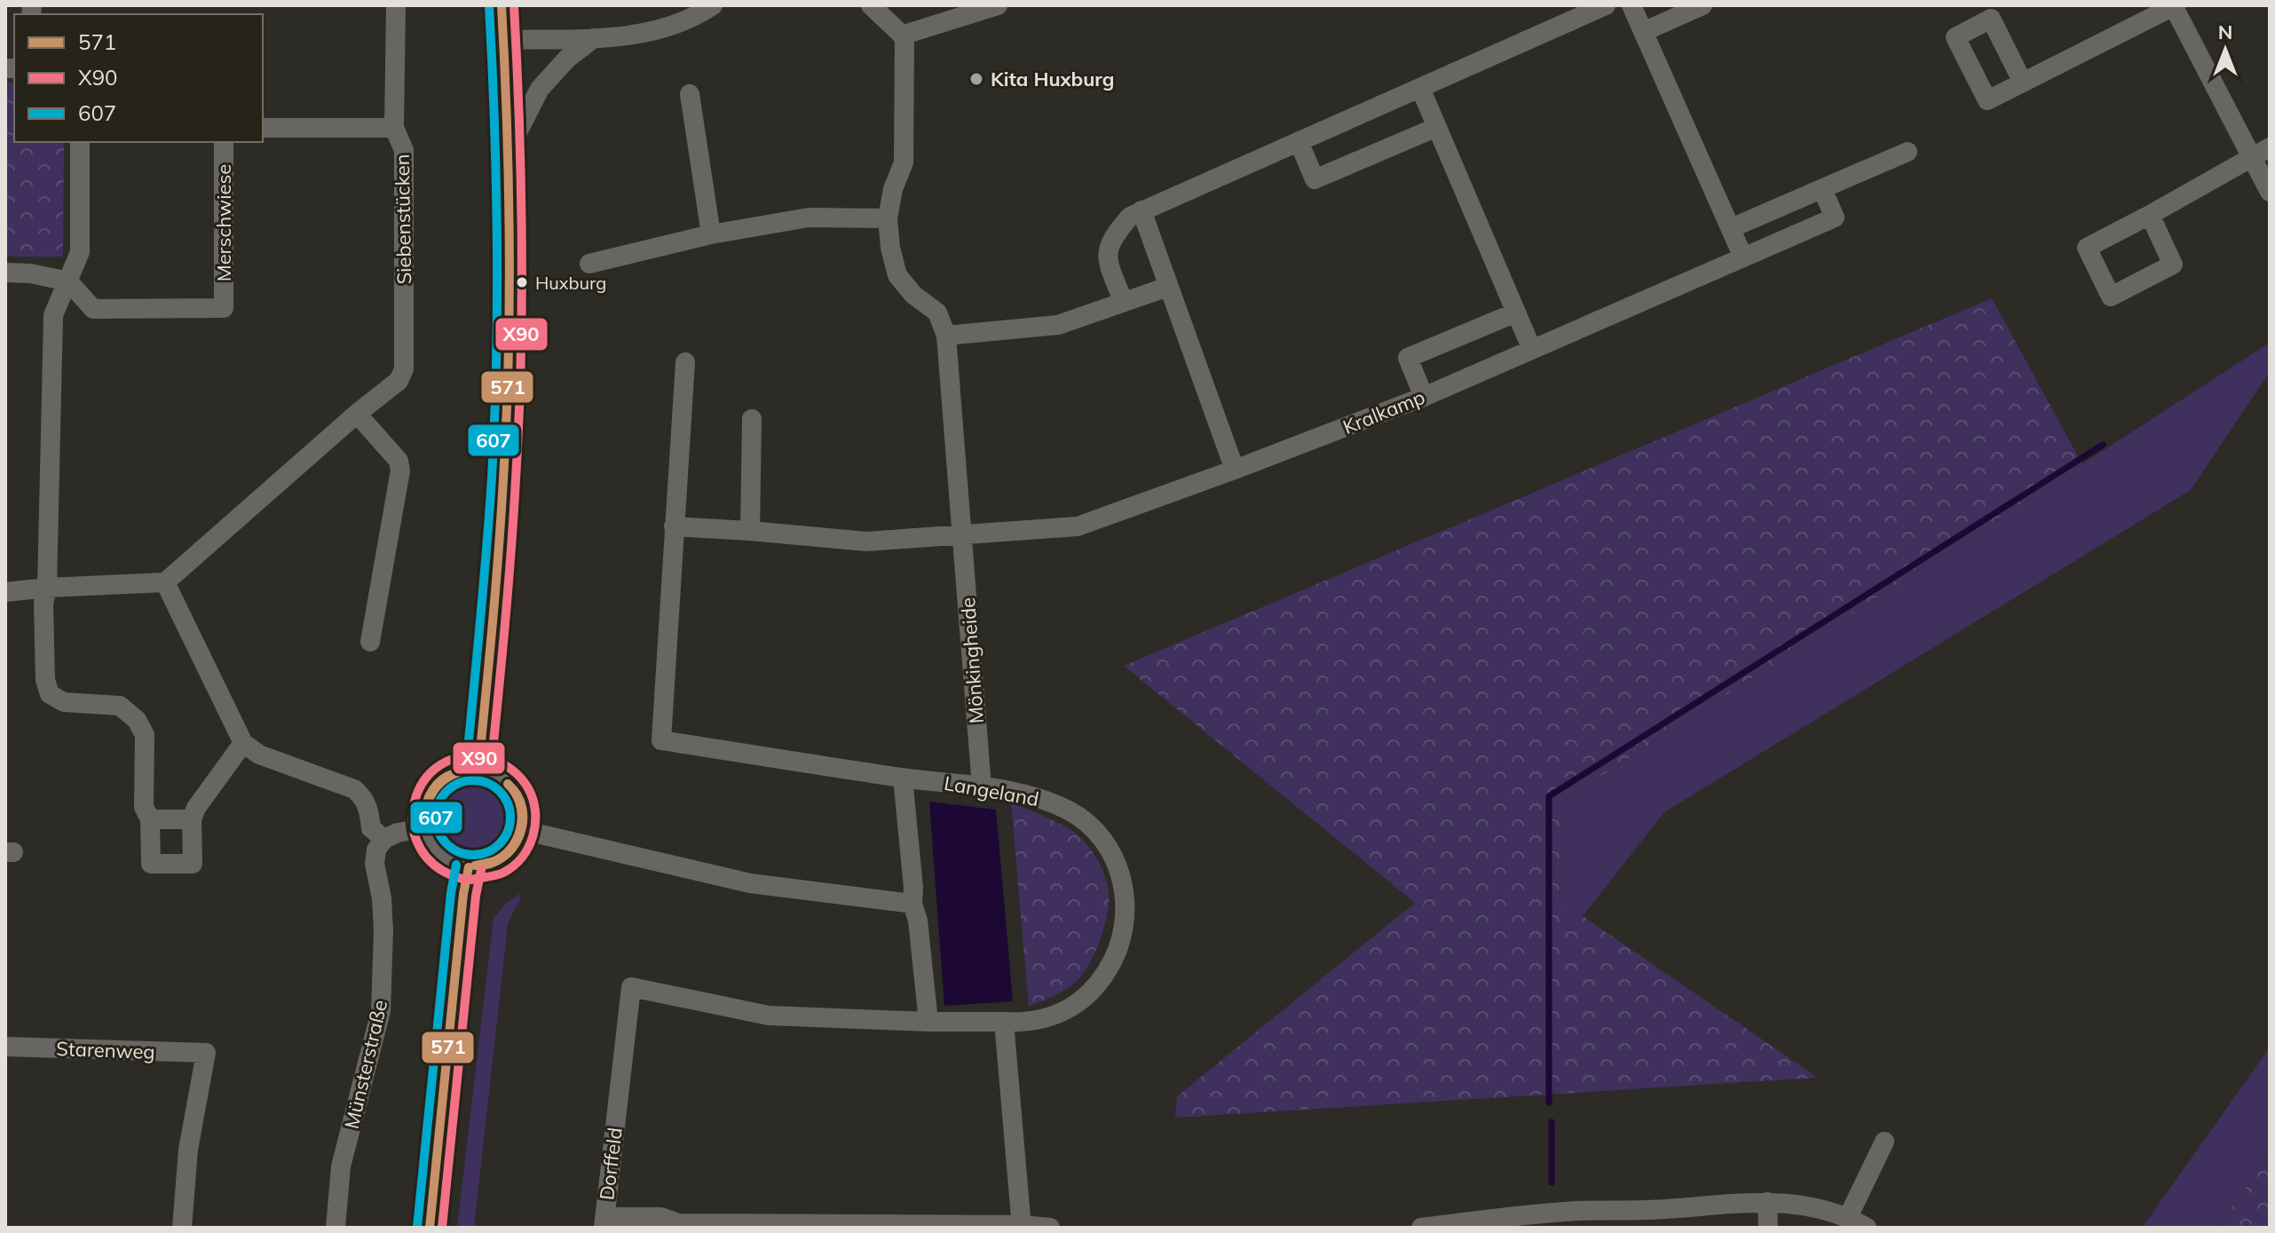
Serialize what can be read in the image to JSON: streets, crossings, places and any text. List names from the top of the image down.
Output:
{
  "streets": {
    "street": [
      "Siebenstücken",
      "Merschwiese",
      "Kralkamp",
      "Mönkingheide",
      "Langeland",
      "Starenweg",
      "Münsterstraße",
      "Dorffeld"
    ]
  },
  "crossings": [
    ["Kralkamp", "Mönkingheide"],
    ["Mönkingheide", "Langeland"],
    ["Langeland", "Dorffeld"]
  ],
  "places": ["Kita Huxburg", "Huxburg"],
  "lines": ["transit line 571", "transit line X90", "transit line 607"],
  "legend": ["571", "X90", "607"],
  "north": "top"
}
